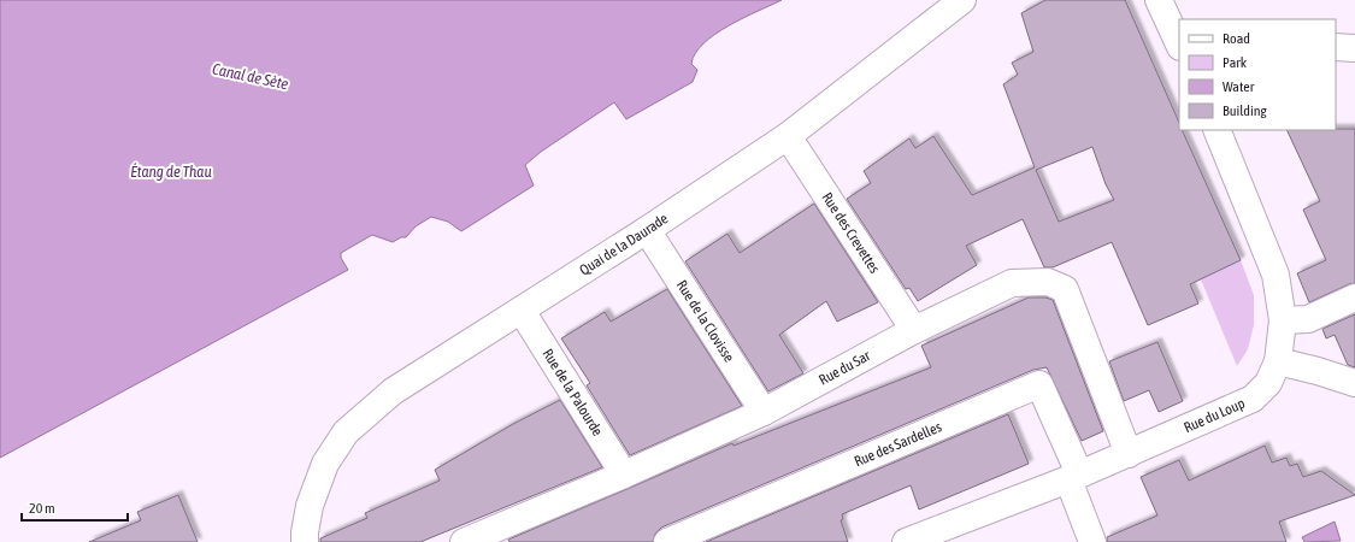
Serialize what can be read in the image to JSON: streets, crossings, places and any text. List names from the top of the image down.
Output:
{
  "streets": {
    "street": [
      "Rue des Crevettes",
      "Quai de la Daurade",
      "Rue de la Clovisse",
      "Rue du Sar",
      "Rue de la Palourde",
      "Rue du Loup",
      "Rue des Sardelles"
    ]
  },
  "crossings": [
    ["Rue des Crevettes", "Quai de la Daurade"],
    ["Rue des Crevettes", "Rue du Sar"],
    ["Quai de la Daurade", "Rue de la Clovisse"],
    ["Quai de la Daurade", "Rue de la Palourde"],
    ["Rue de la Clovisse", "Rue du Sar"],
    ["Rue du Sar", "Rue de la Palourde"],
    ["Rue du Sar", "Rue du Loup"],
    ["Rue du Loup", "Rue des Sardelles"]
  ],
  "water": ["Canal de Sète", "Étang de Thau"],
  "legend": [
    "Road",
    "Park",
    "Water",
    "Building"
  ],
  "scale_bar": "20 m"
}
